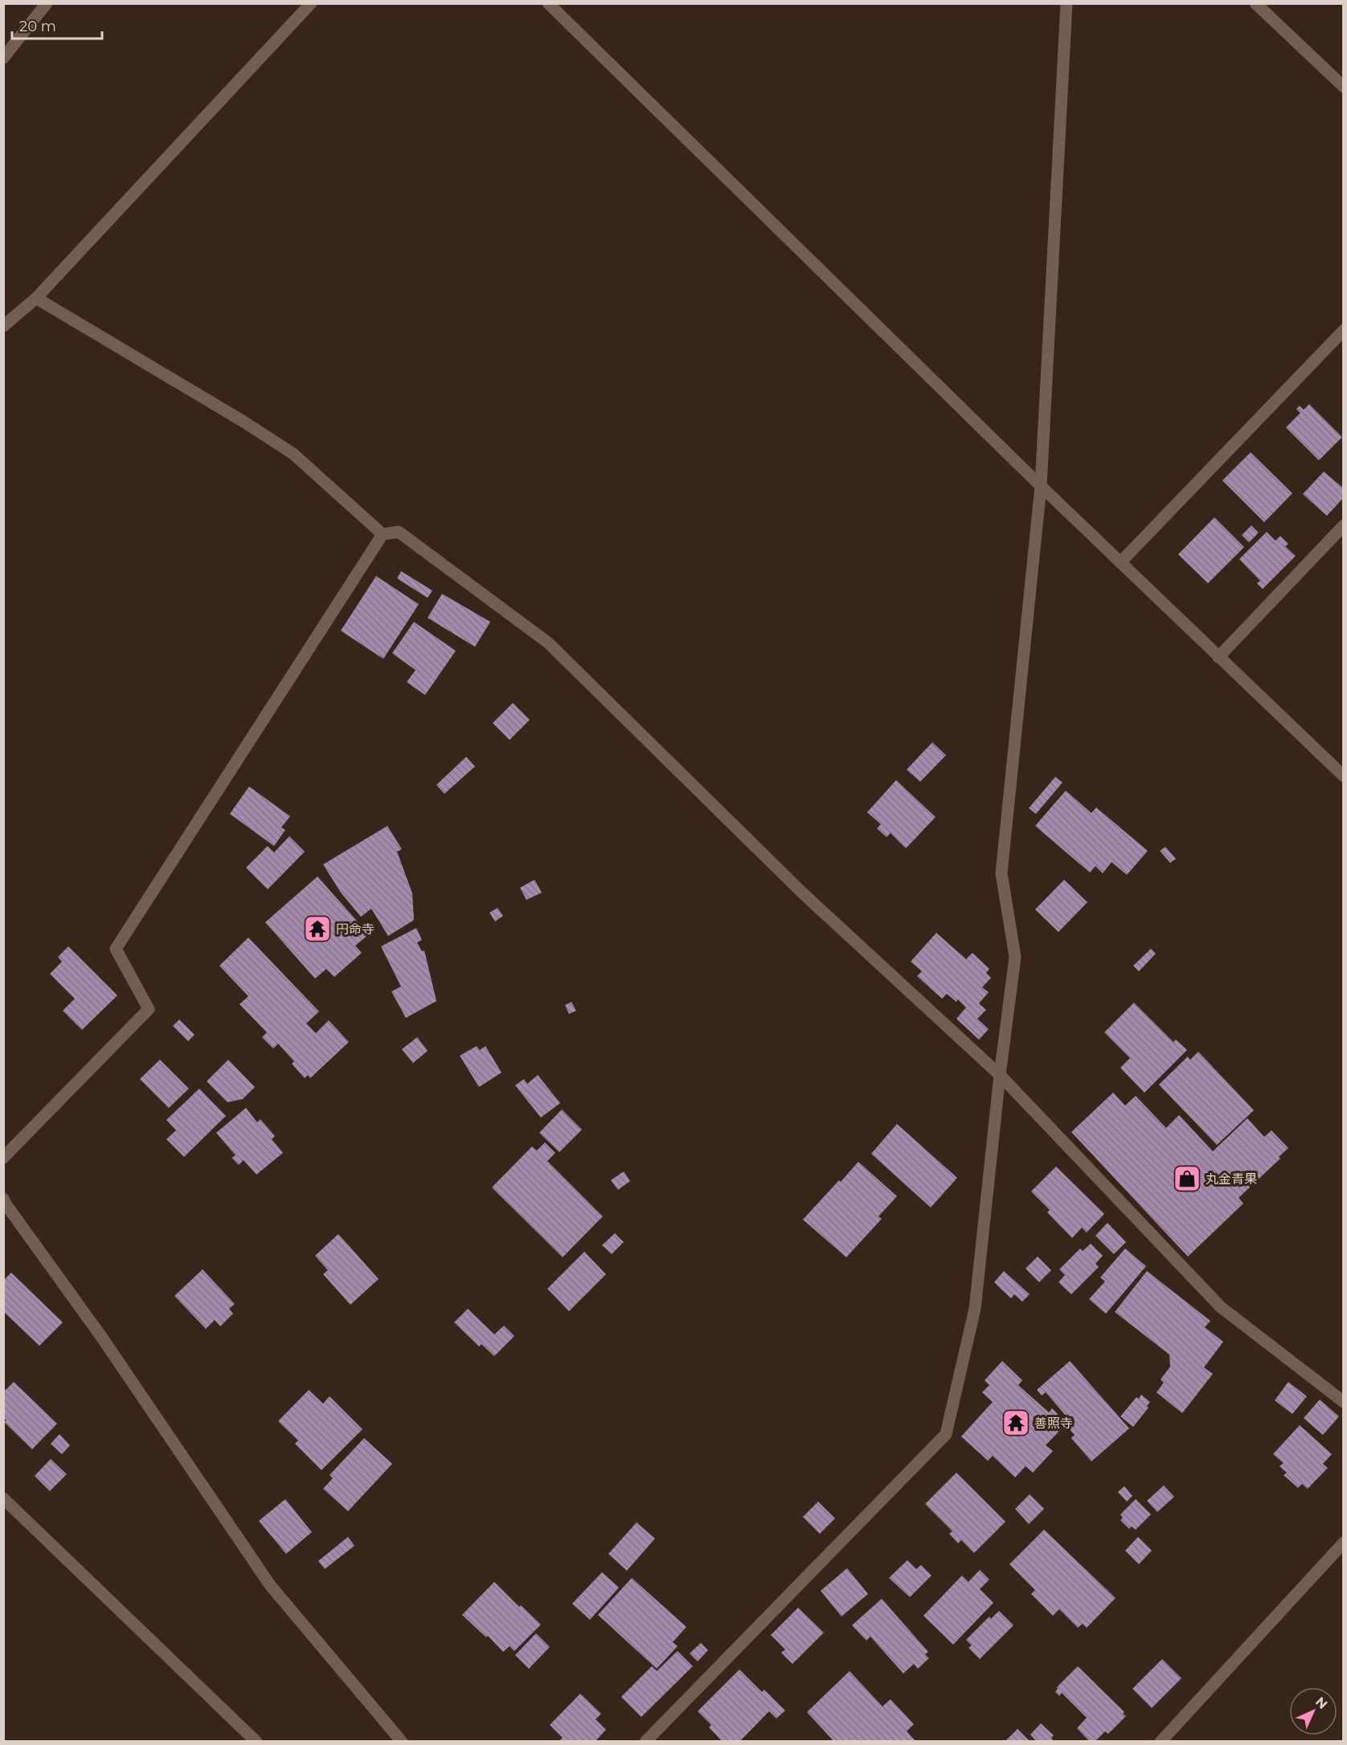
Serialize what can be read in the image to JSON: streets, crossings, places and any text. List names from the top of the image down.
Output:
{
  "places": {
    "temple": ["円命寺", "善照寺"],
    "shop": ["丸金青果"]
  },
  "scale_bar": "20 m",
  "north": "top right"
}
